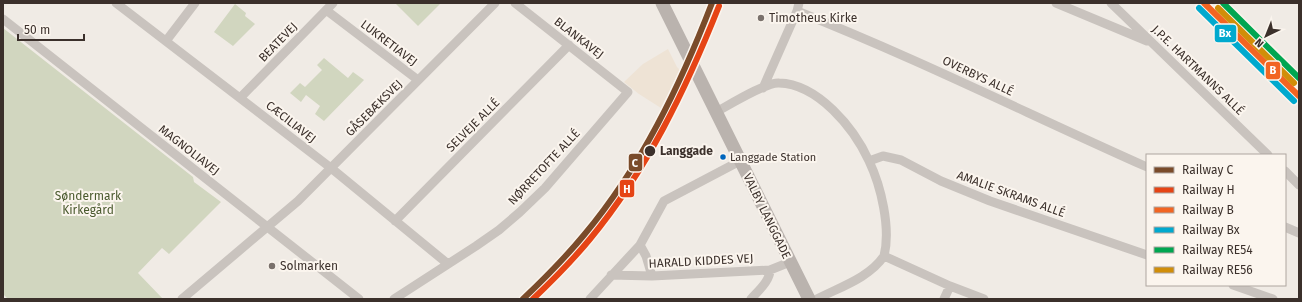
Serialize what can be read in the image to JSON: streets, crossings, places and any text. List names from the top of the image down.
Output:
{
  "streets": {
    "street": [
      "BLANKAVEJ",
      "BEATEVEJ",
      "LUKRETIAVEJ",
      "J.P.E. HARTMANNS ALLÉ",
      "OVERBYS ALLÉ",
      "GÅSEBÆKSVEJ",
      "CÆCILIAVEJ",
      "SELVEJE ALLÉ",
      "MAGNOLIAVEJ",
      "NØRRETOFTE ALLÉ",
      "AMALIE SKRAMS ALLÉ",
      "VALBY LANGGADE",
      "HARALD KIDDES VEJ"
    ]
  },
  "crossings": [
    ["BLANKAVEJ", "SELVEJE ALLÉ"],
    ["BLANKAVEJ", "NØRRETOFTE ALLÉ"],
    ["BEATEVEJ", "LUKRETIAVEJ"],
    ["BEATEVEJ", "CÆCILIAVEJ"],
    ["LUKRETIAVEJ", "GÅSEBÆKSVEJ"],
    ["GÅSEBÆKSVEJ", "CÆCILIAVEJ"],
    ["GÅSEBÆKSVEJ", "MAGNOLIAVEJ"],
    ["CÆCILIAVEJ", "SELVEJE ALLÉ"],
    ["CÆCILIAVEJ", "NØRRETOFTE ALLÉ"],
    ["VALBY LANGGADE", "HARALD KIDDES VEJ"]
  ],
  "parks": ["Søndermark Kirkegård"],
  "places": [
    "Timotheus Kirke",
    "Langgade",
    "Langgade Station",
    "Solmarken"
  ],
  "lines": [
    "rail line C",
    "rail line B",
    "rail line RE54",
    "rail line H",
    "rail line Bx",
    "rail line RE56"
  ],
  "legend": [
    "Railway C",
    "Railway H",
    "Railway B",
    "Railway Bx",
    "Railway RE54",
    "Railway RE56"
  ],
  "scale_bar": "50 m",
  "north": "bottom left"
}
